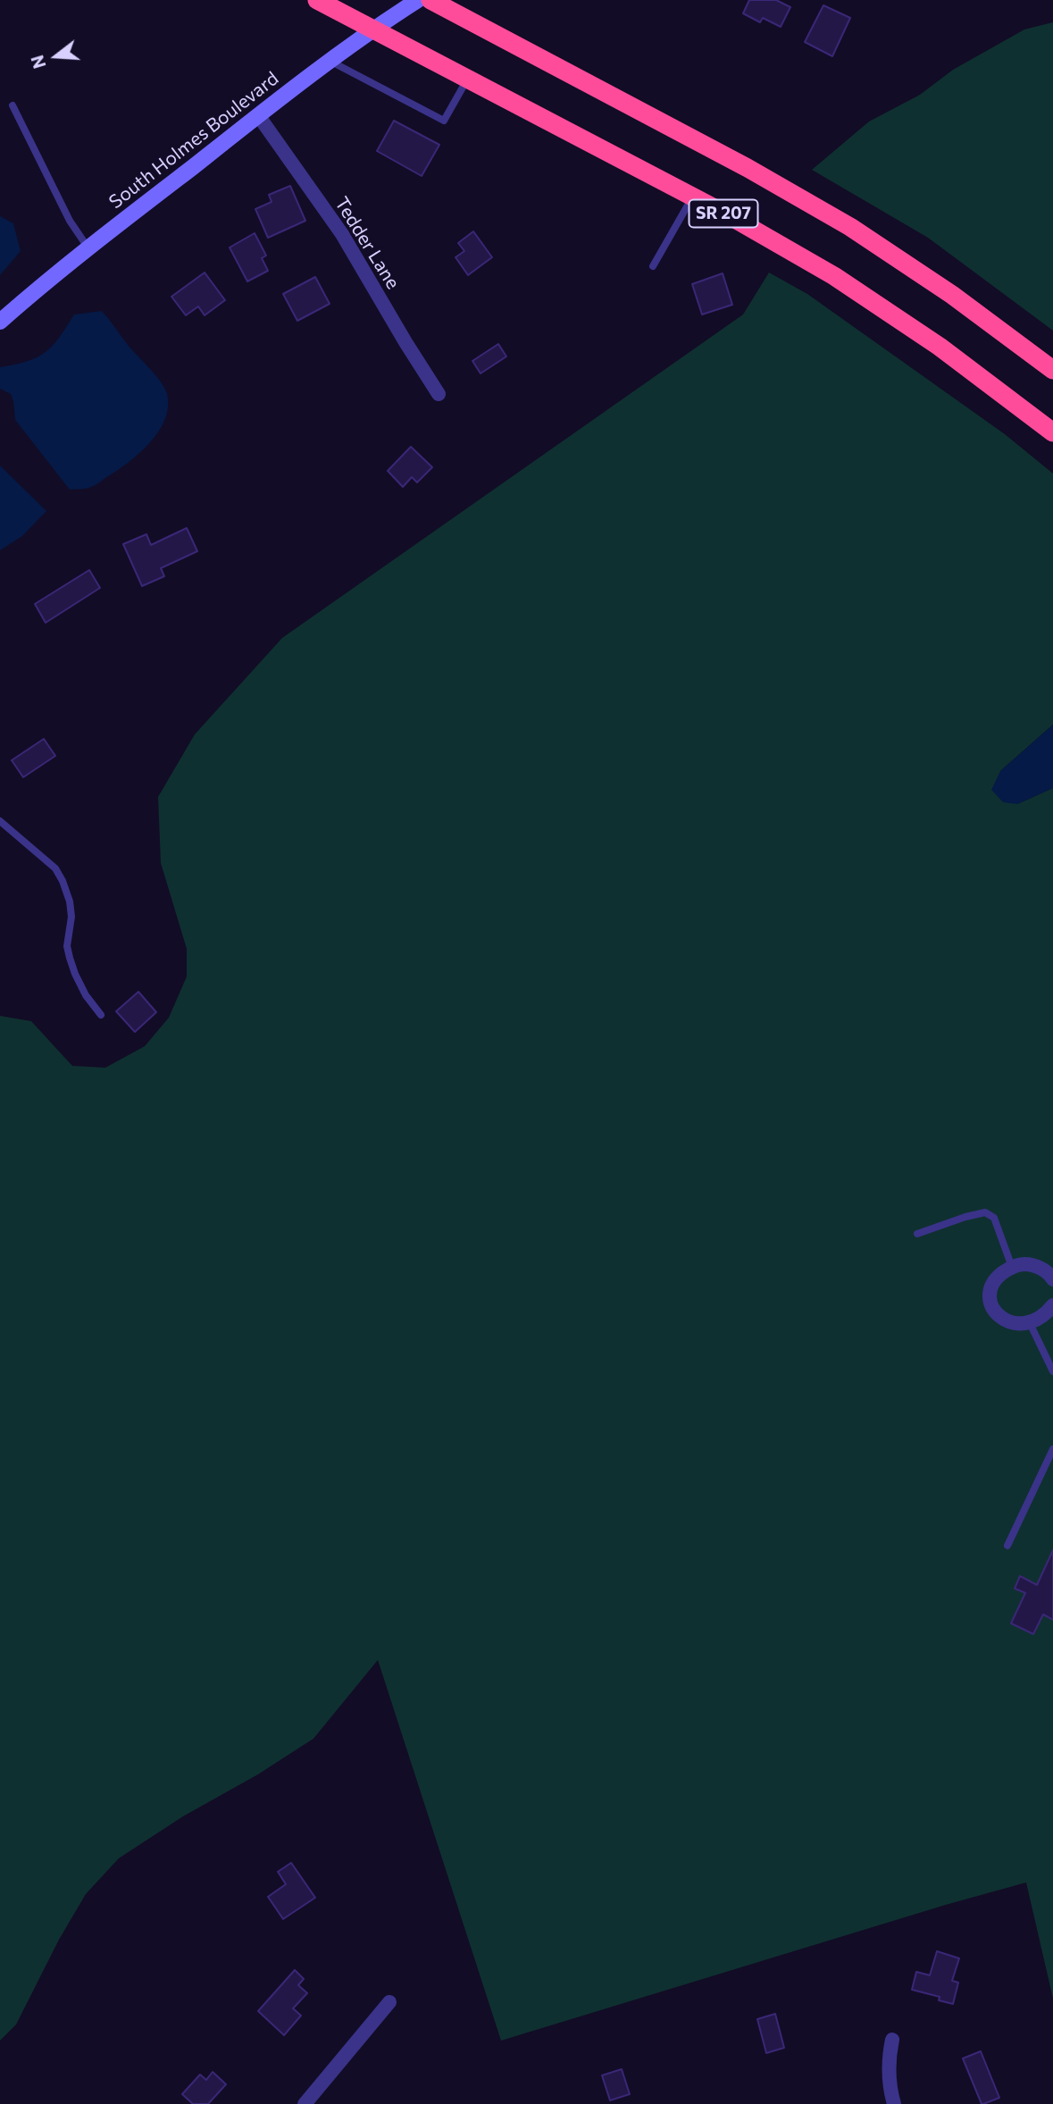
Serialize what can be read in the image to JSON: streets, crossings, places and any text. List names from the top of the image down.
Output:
{
  "streets": {
    "highway": ["SR 207"],
    "main road": ["South Holmes Boulevard"],
    "street": ["Tedder Lane"]
  },
  "crossings": [
    ["South Holmes Boulevard", "SR 207"],
    ["South Holmes Boulevard", "Tedder Lane"]
  ],
  "north": "left"
}
